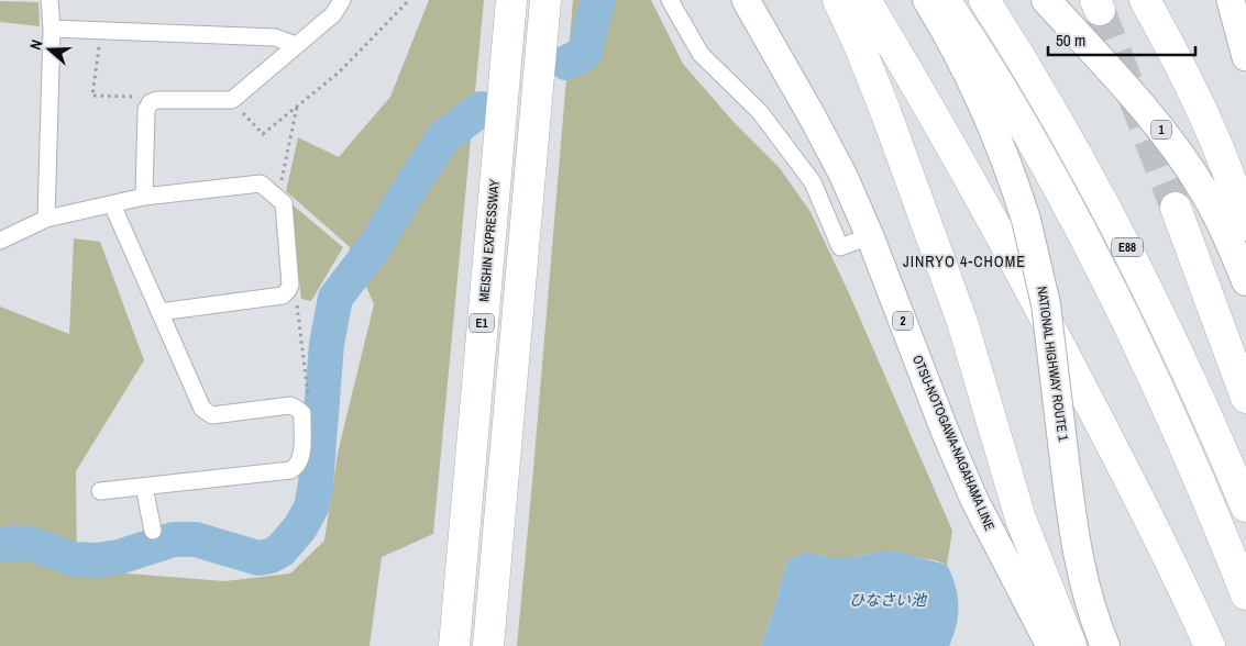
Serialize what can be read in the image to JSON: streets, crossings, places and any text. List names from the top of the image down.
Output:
{
  "streets": {
    "highway": [
      "1",
      "MEISHIN EXPRESSWAY",
      "E88",
      "E1",
      "NATIONAL HIGHWAY ROUTE 1"
    ],
    "main road": ["2", "OTSU-NOTOGAWA-NAGAHAMA LINE"]
  },
  "districts": ["JINRYO 4-CHOME"],
  "water": ["ひなさい池"],
  "scale_bar": "50 m",
  "north": "left"
}
